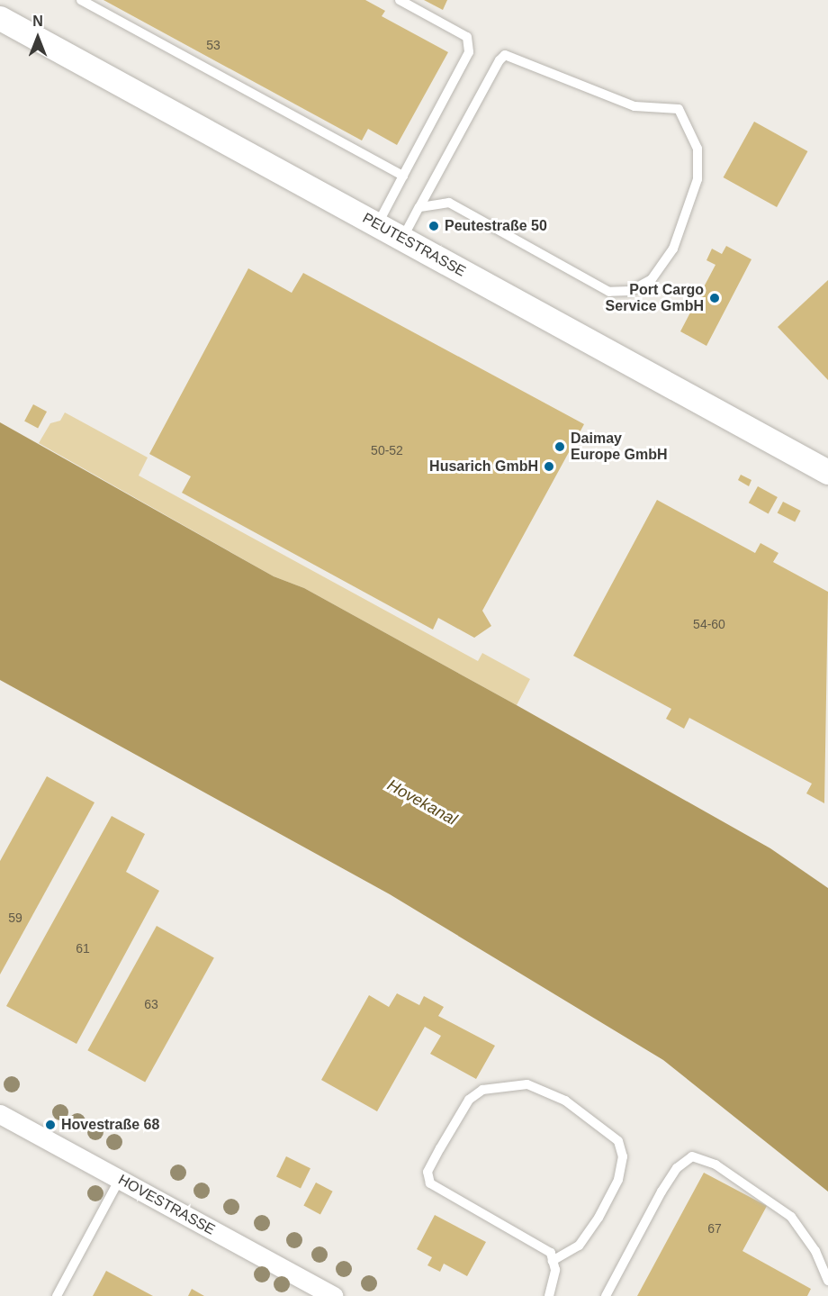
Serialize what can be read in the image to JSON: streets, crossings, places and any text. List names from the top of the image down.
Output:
{
  "streets": {
    "street": ["PEUTESTRASSE", "HOVESTRASSE"]
  },
  "water": ["Hovekanal"],
  "places": [
    "Peutestraße 50",
    "Port Cargo Service GmbH",
    "Daimay Europe GmbH",
    "Husarich GmbH",
    "Hovestraße 68"
  ],
  "house_numbers": [
    "53",
    "50-52",
    "54-60",
    "59",
    "61",
    "63",
    "67"
  ],
  "north": "top"
}
